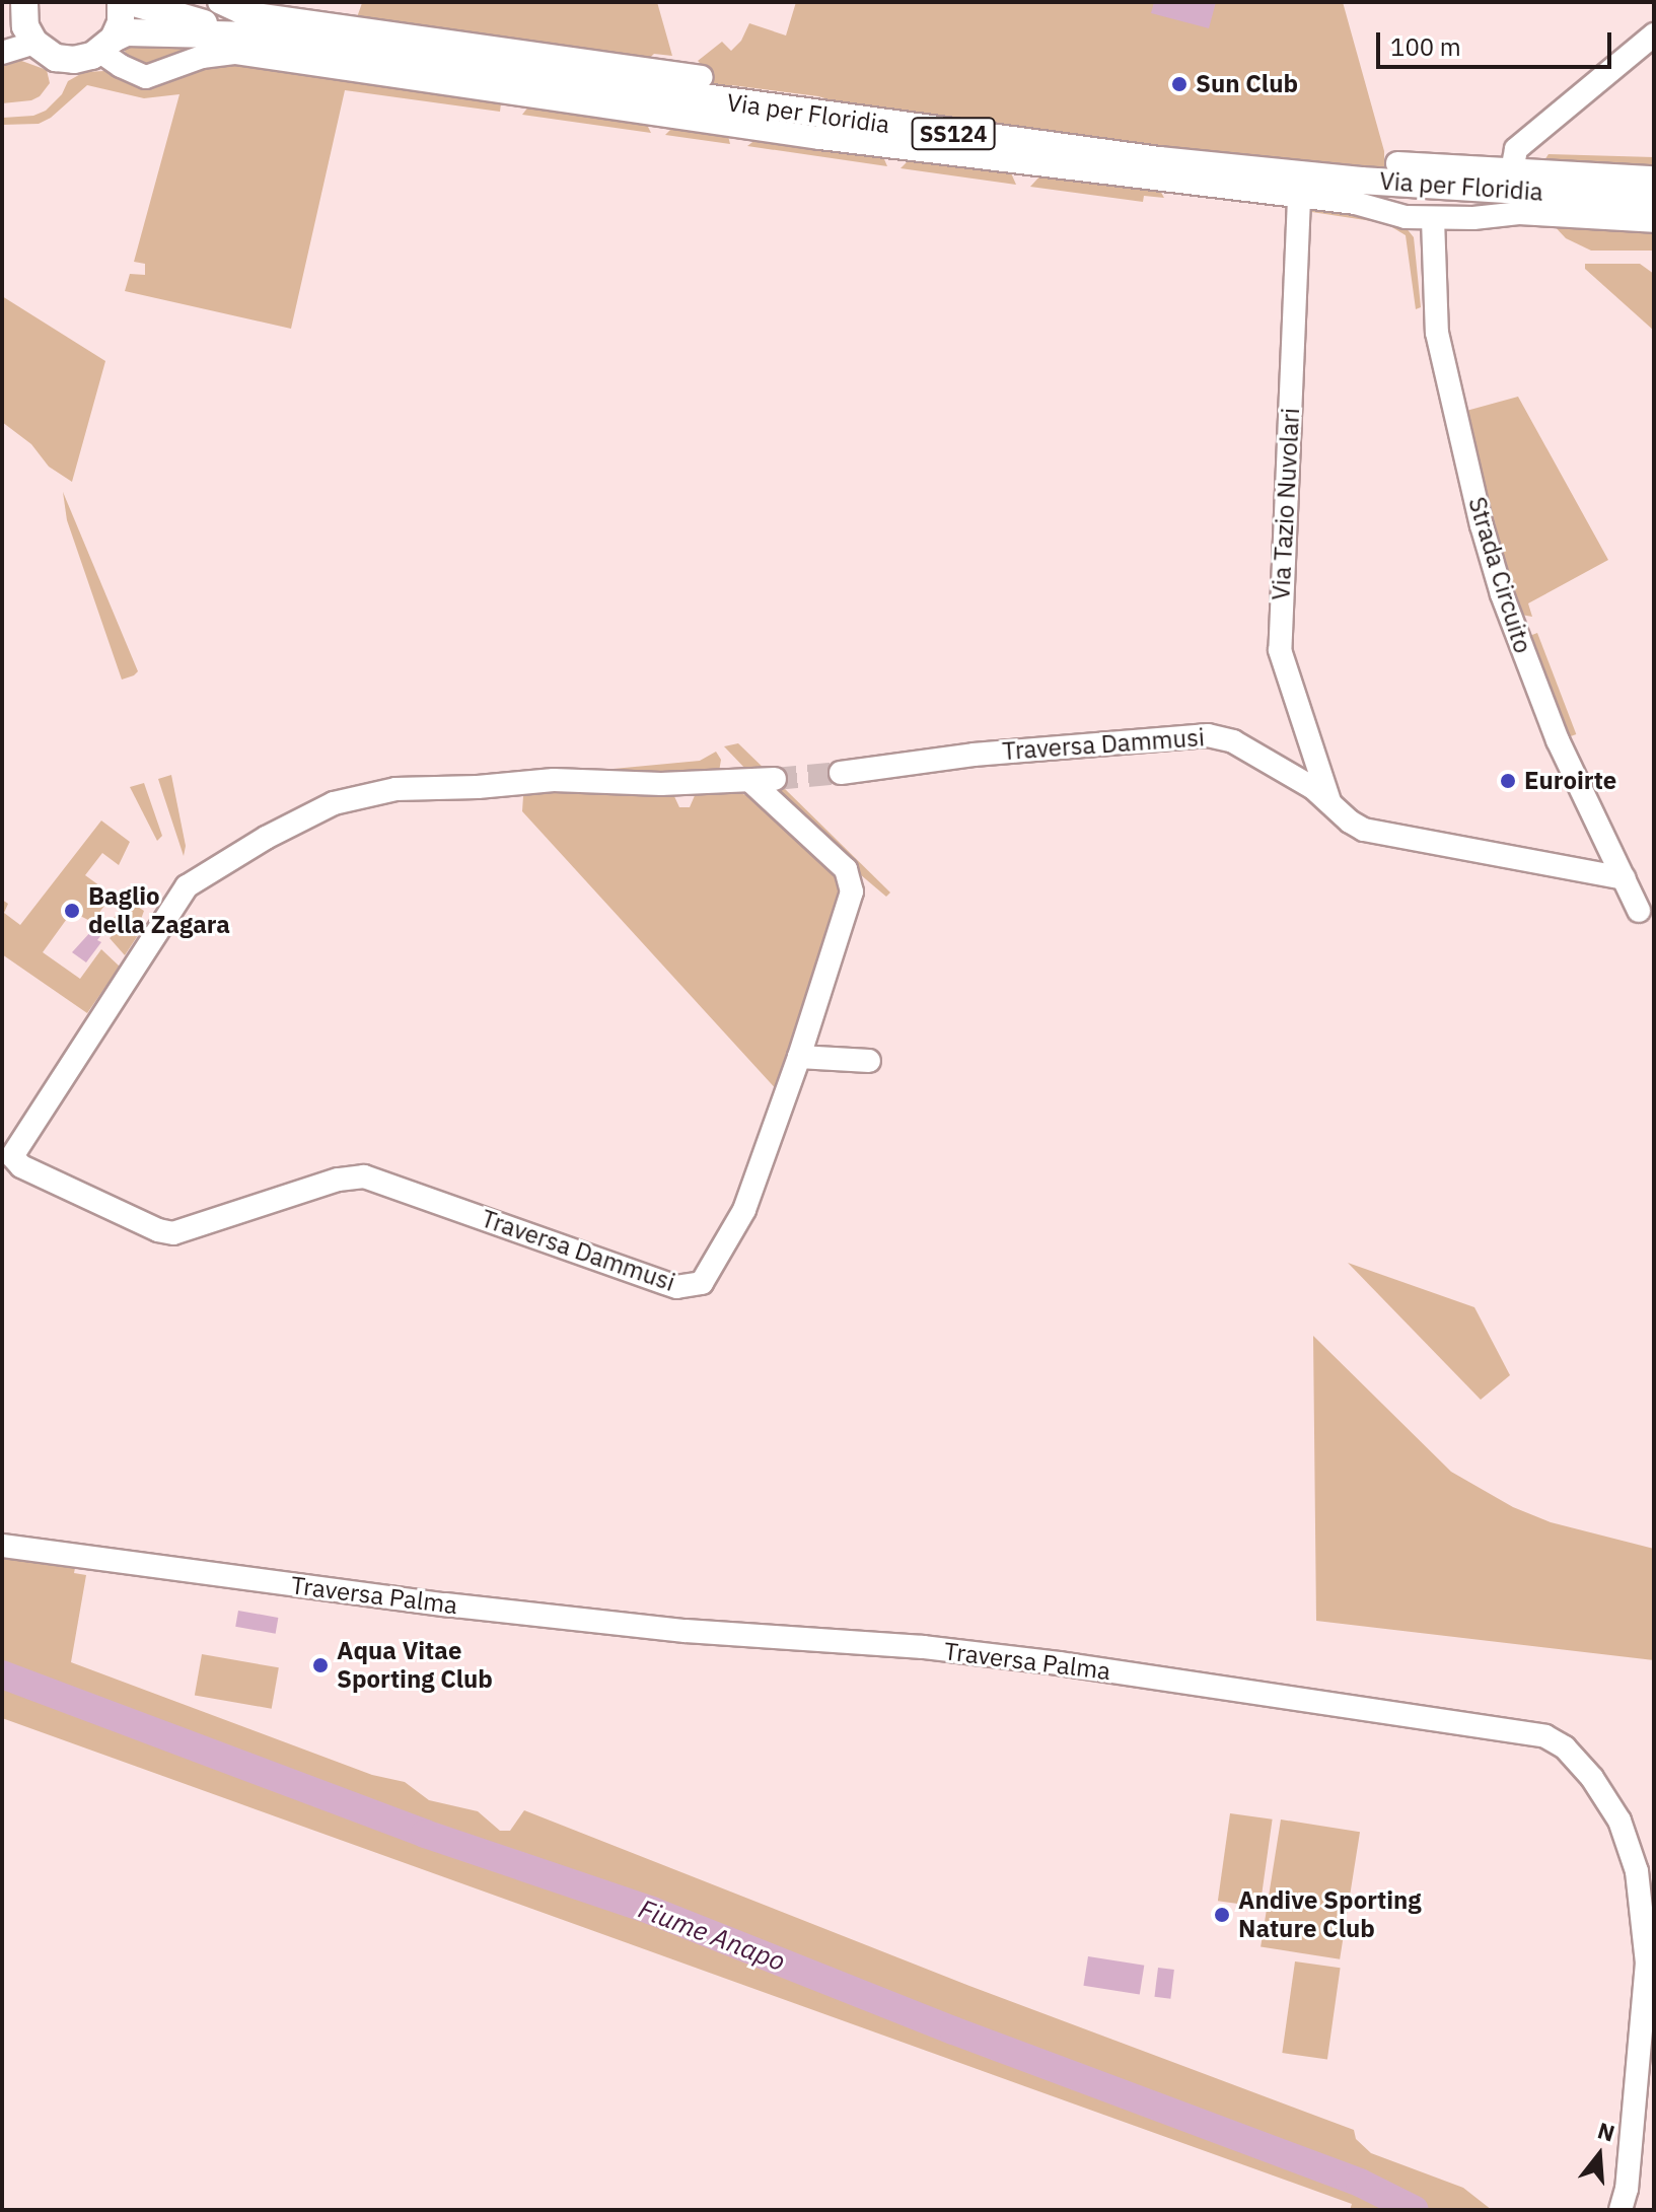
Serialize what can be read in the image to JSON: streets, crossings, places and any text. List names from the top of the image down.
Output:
{
  "streets": {
    "main road": ["Via per Floridia", "SS124"],
    "street": [
      "Via Tazio Nuvolari",
      "Strada Circuito",
      "Traversa Dammusi",
      "Traversa Palma"
    ]
  },
  "crossings": [
    ["Via Tazio Nuvolari", "Traversa Dammusi"],
    ["Strada Circuito", "Traversa Dammusi"]
  ],
  "water": ["Fiume Anapo"],
  "places": [
    "Sun Club",
    "Euroirte",
    "Baglio della Zagara",
    "Aqua Vitae Sporting Club",
    "Andive Sporting Nature Club"
  ],
  "scale_bar": "100 m",
  "north": "top"
}
